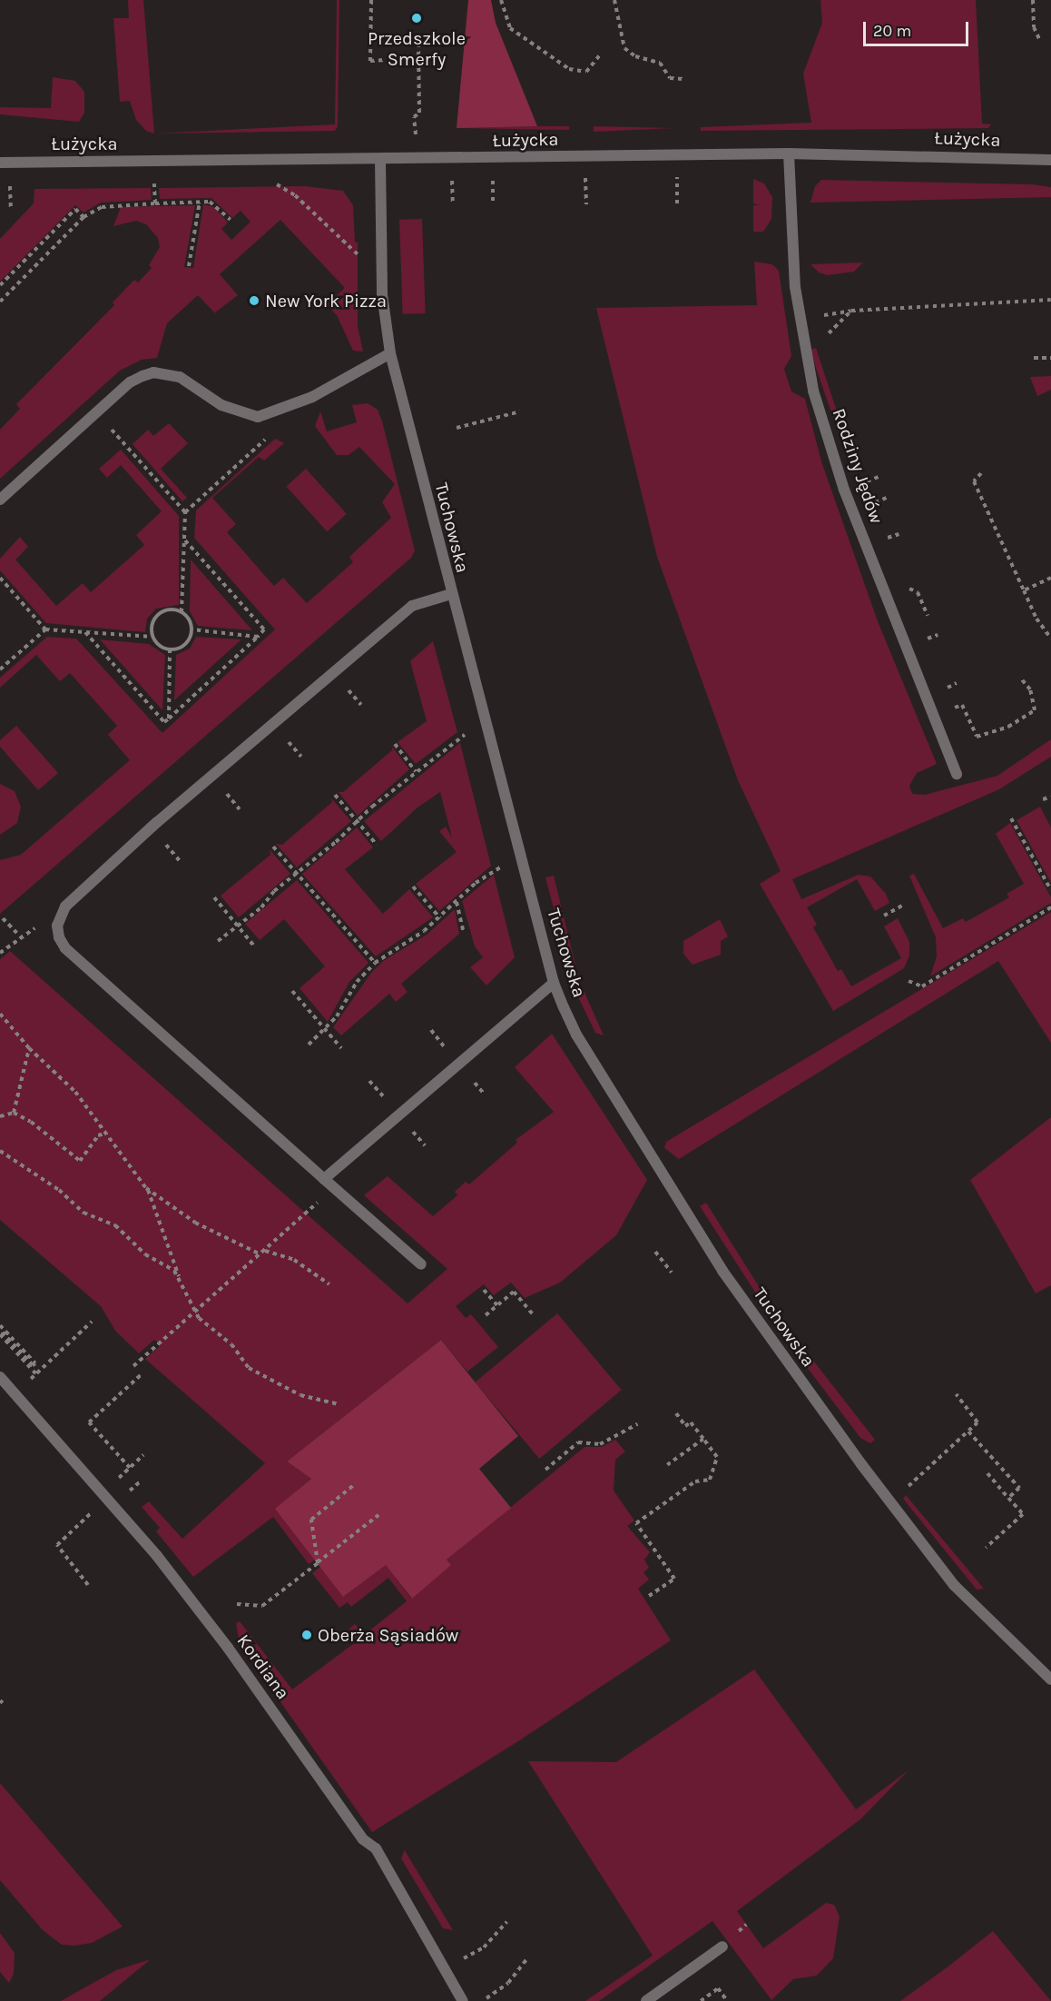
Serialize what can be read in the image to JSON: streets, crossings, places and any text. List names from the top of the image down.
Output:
{
  "streets": {
    "street": [
      "Łużycka",
      "Rodziny Jędów",
      "Tuchowska",
      "Kordiana"
    ]
  },
  "crossings": [
    ["Łużycka", "Rodziny Jędów"],
    ["Łużycka", "Tuchowska"]
  ],
  "places": ["Przedszkole Smerfy", "New York Pizza", "Oberża Sąsiadów"],
  "scale_bar": "20 m"
}
